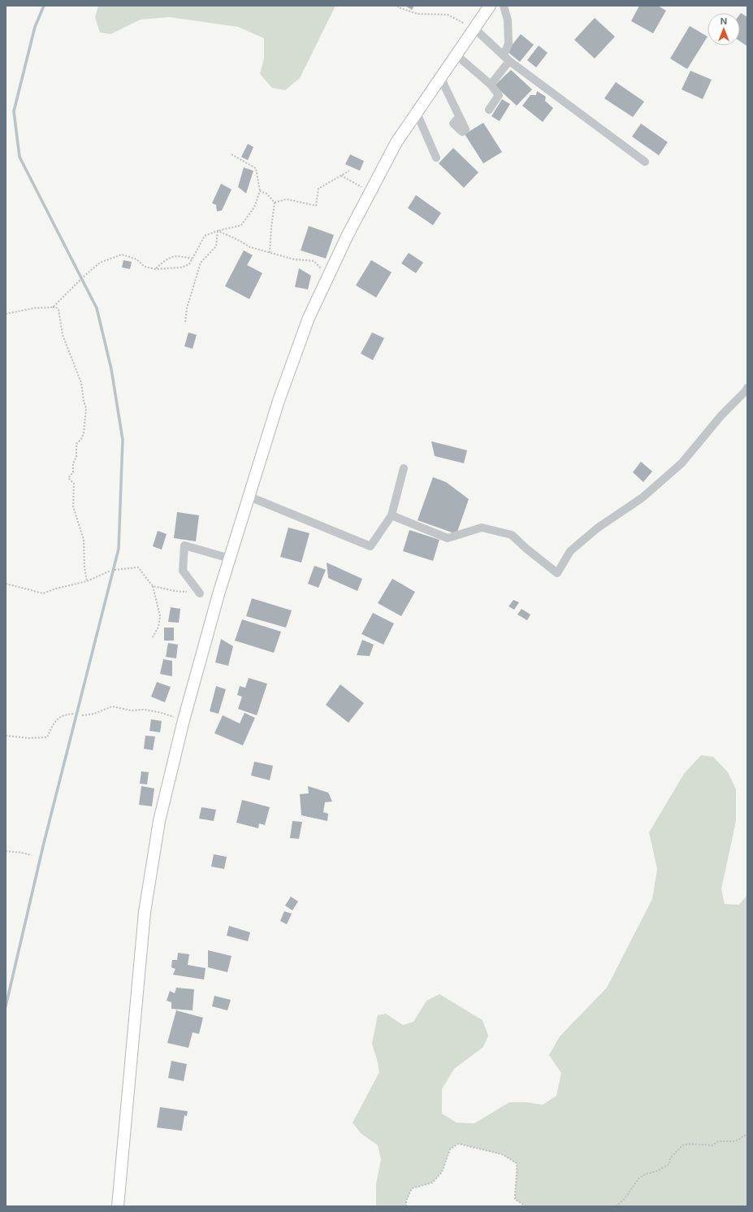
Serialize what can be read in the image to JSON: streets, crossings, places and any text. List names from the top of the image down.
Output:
{
  "north": "top"
}
